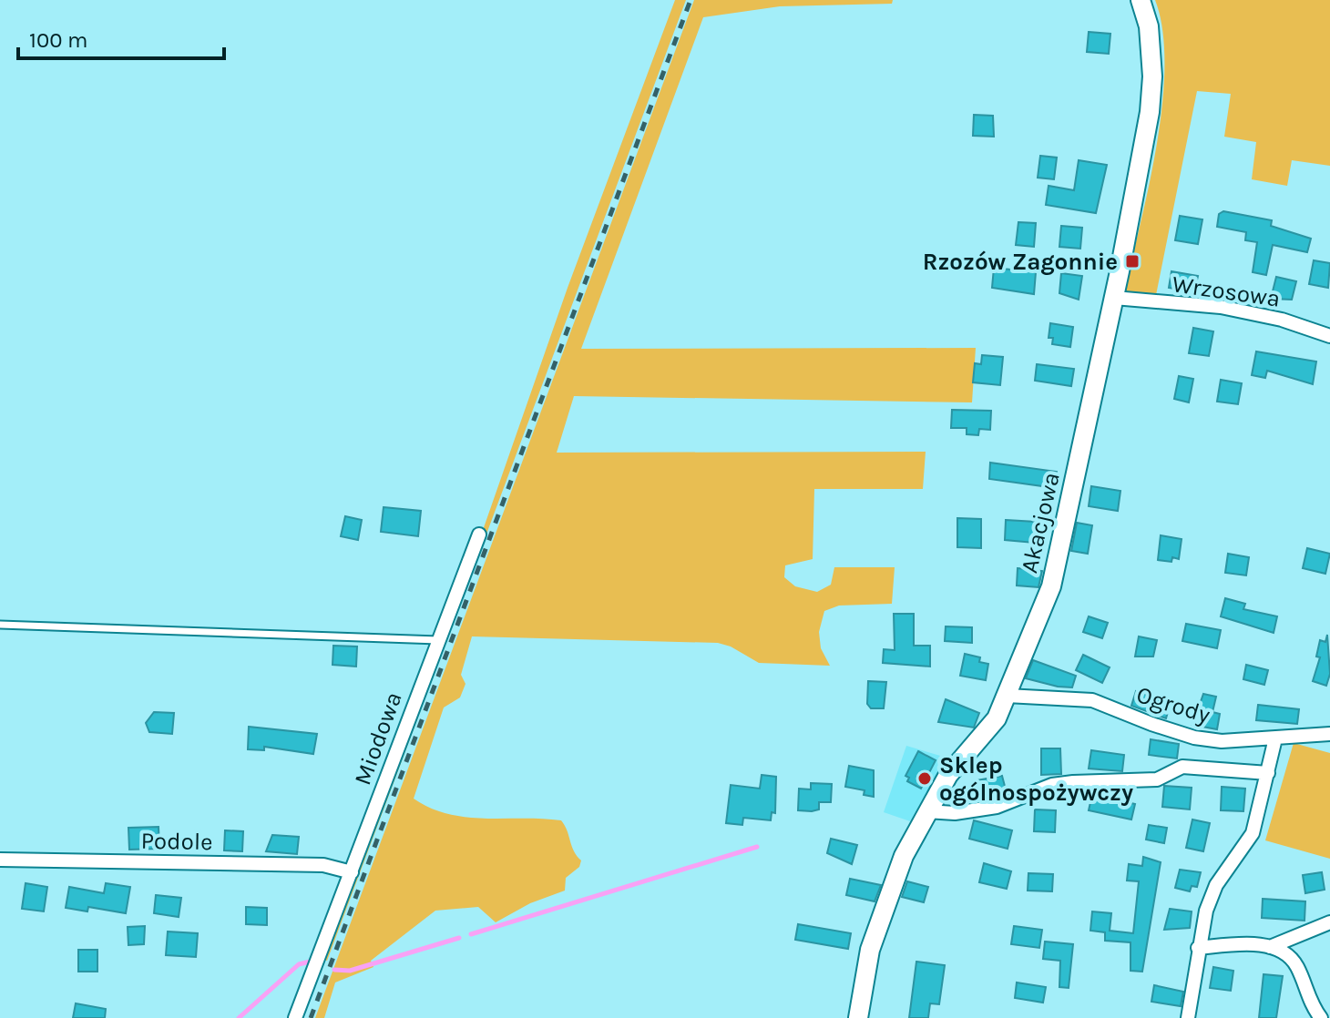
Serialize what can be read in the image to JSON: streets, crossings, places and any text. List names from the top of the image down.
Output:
{
  "streets": {
    "street": [
      "Wrzosowa",
      "Akacjowa",
      "Ogrody",
      "Miodowa",
      "Podole"
    ]
  },
  "crossings": [
    ["Wrzosowa", "Akacjowa"],
    ["Akacjowa", "Ogrody"],
    ["Miodowa", "Podole"]
  ],
  "places": {
    "transit": ["Rzozów Zagonnie"],
    "other": ["Sklep ogólnospożywczy"]
  },
  "scale_bar": "100 m"
}
